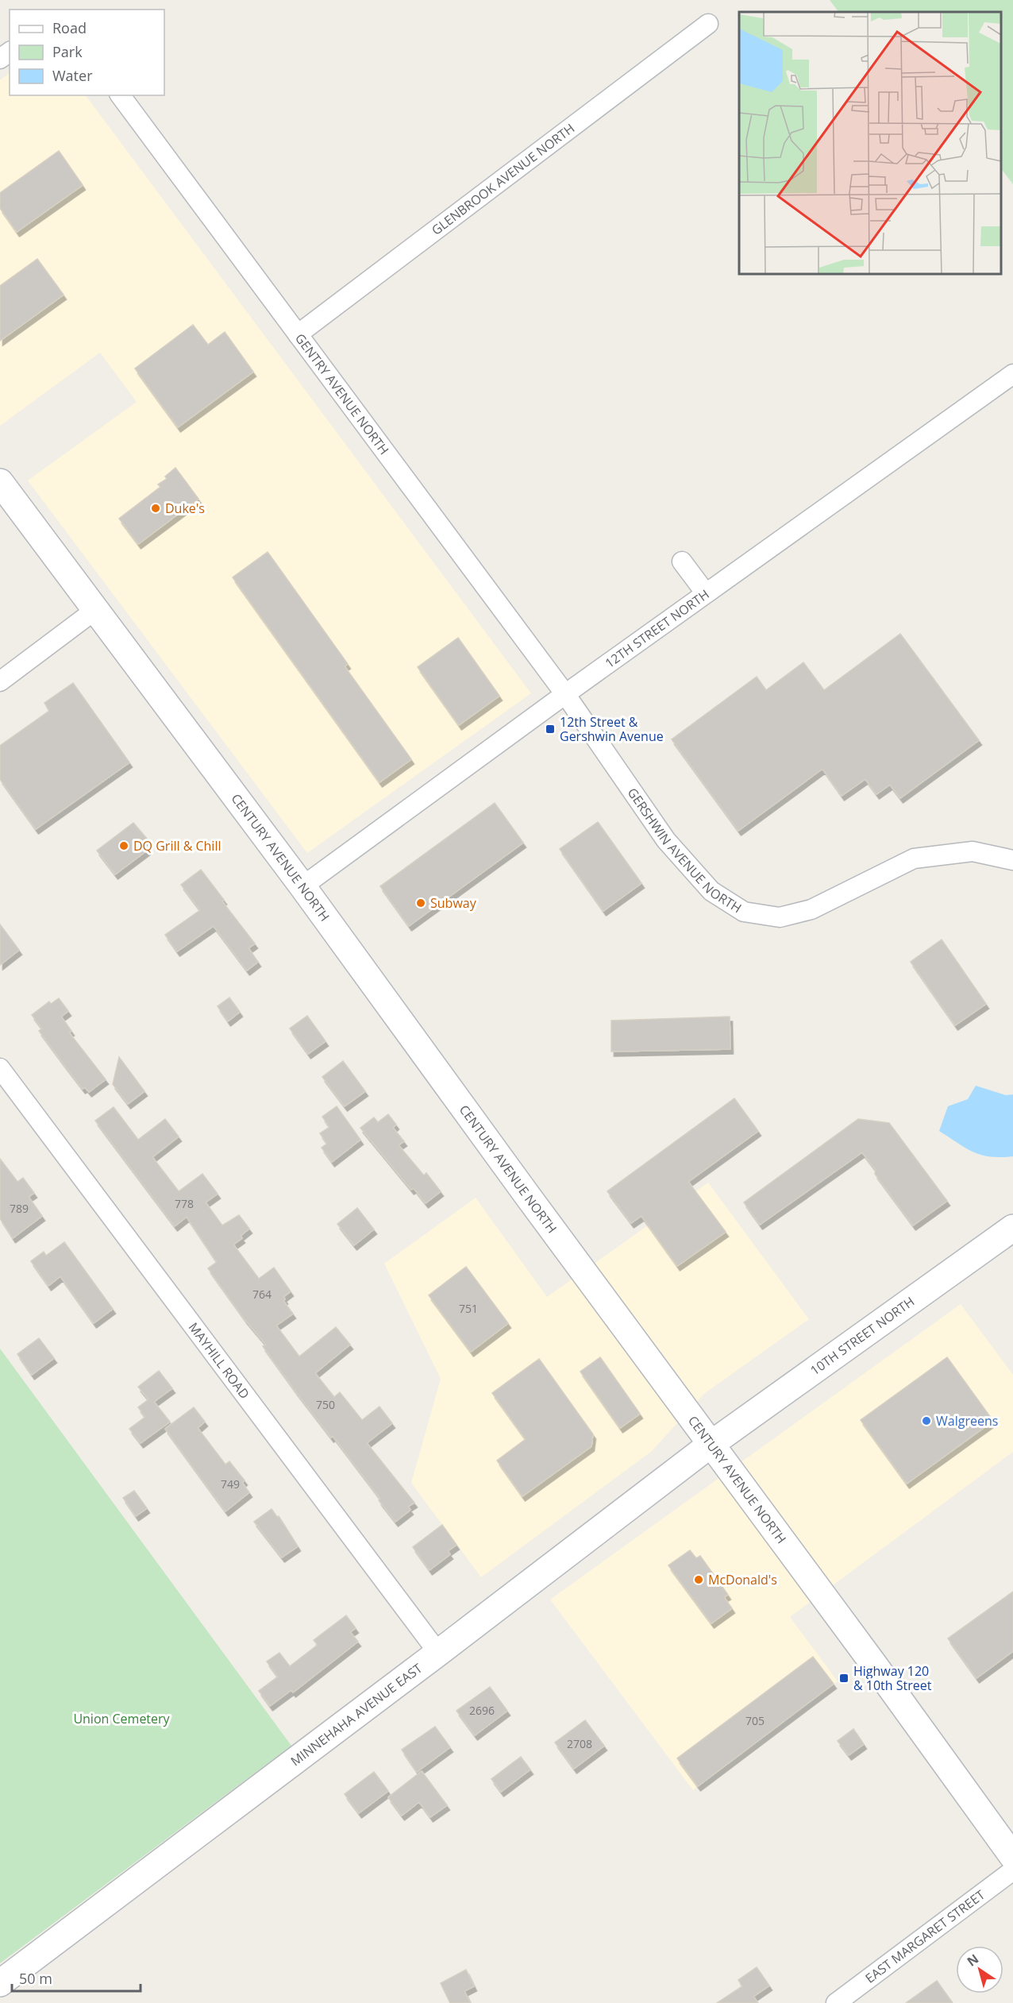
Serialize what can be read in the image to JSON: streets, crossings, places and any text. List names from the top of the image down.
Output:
{
  "streets": {
    "main road": ["CENTURY AVENUE NORTH", "10TH STREET NORTH", "MINNEHAHA AVENUE EAST"],
    "street": [
      "GLENBROOK AVENUE NORTH",
      "GENTRY AVENUE NORTH",
      "12TH STREET NORTH",
      "GERSHWIN AVENUE NORTH",
      "MAYHILL ROAD",
      "EAST MARGARET STREET"
    ]
  },
  "crossings": [
    ["GLENBROOK AVENUE NORTH", "GENTRY AVENUE NORTH"],
    ["GENTRY AVENUE NORTH", "12TH STREET NORTH"],
    ["GENTRY AVENUE NORTH", "GERSHWIN AVENUE NORTH"],
    ["12TH STREET NORTH", "GERSHWIN AVENUE NORTH"],
    ["12TH STREET NORTH", "CENTURY AVENUE NORTH"],
    ["CENTURY AVENUE NORTH", "10TH STREET NORTH"],
    ["CENTURY AVENUE NORTH", "MINNEHAHA AVENUE EAST"],
    ["10TH STREET NORTH", "MINNEHAHA AVENUE EAST"],
    ["MAYHILL ROAD", "MINNEHAHA AVENUE EAST"]
  ],
  "parks": ["Union Cemetery"],
  "places": {
    "other": [
      "Duke's",
      "DQ Grill & Chill",
      "Subway",
      "Walgreens",
      "McDonald's"
    ],
    "transit": ["12th Street & Gershwin Avenue", "Highway 120 & 10th Street"]
  },
  "house_numbers": [
    "778",
    "789",
    "764",
    "751",
    "750",
    "749",
    "2696",
    "705",
    "2708"
  ],
  "legend": ["Road", "Park", "Water"],
  "scale_bar": "50 m",
  "north": "top left"
}
